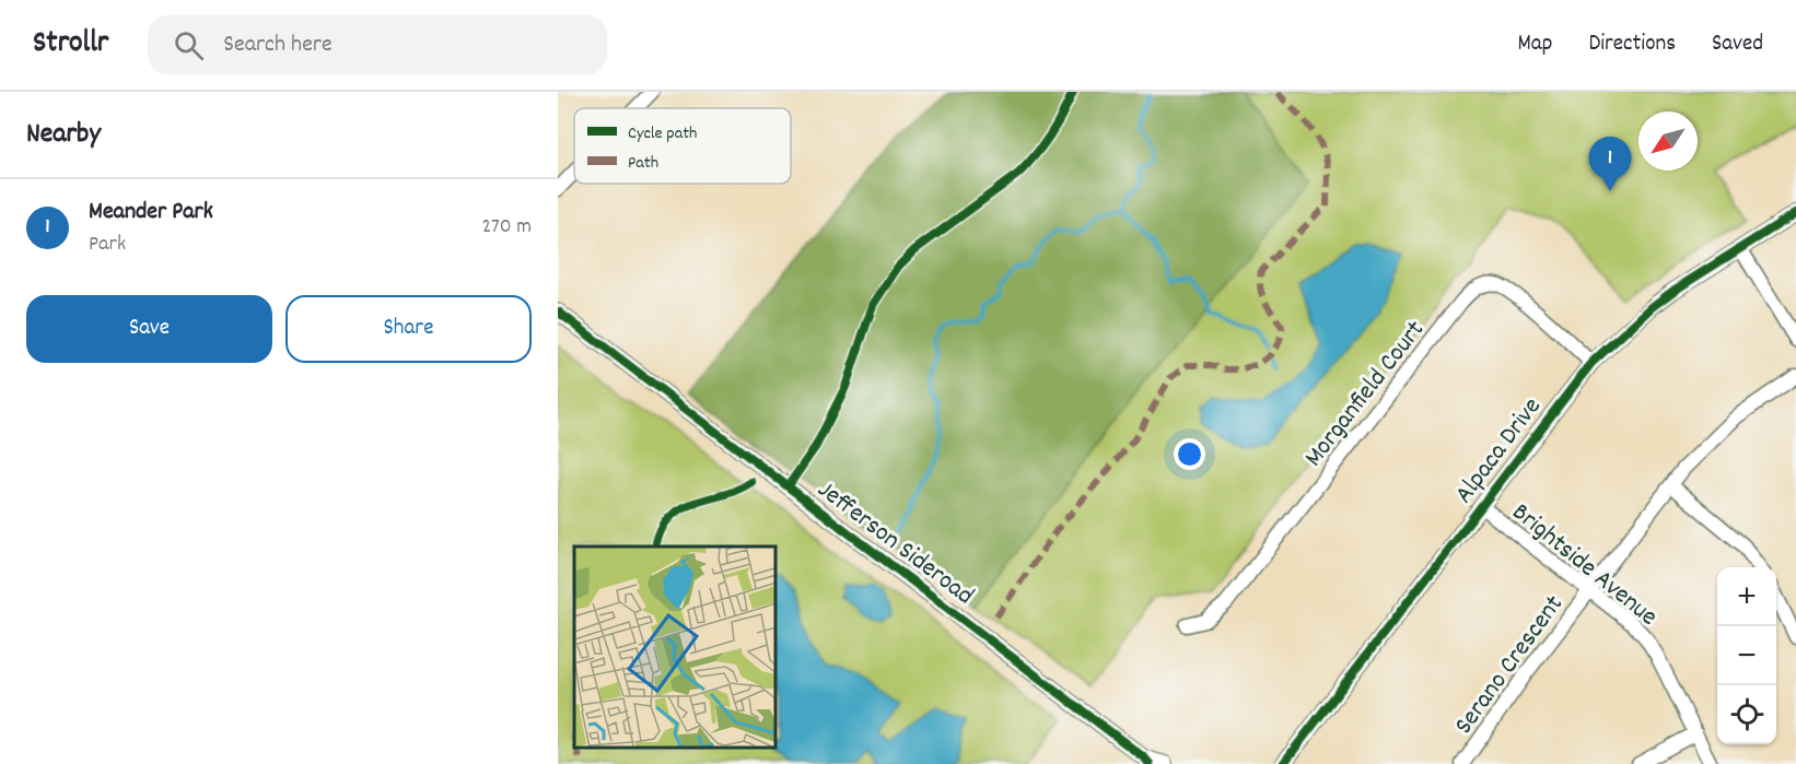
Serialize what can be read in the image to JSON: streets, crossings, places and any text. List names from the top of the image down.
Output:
{
  "streets": {
    "street": [
      "Morganfield Court",
      "Alpaca Drive",
      "Jefferson Sideroad",
      "Brightside Avenue",
      "Serano Crescent"
    ]
  },
  "crossings": [
    ["Morganfield Court", "Alpaca Drive"],
    ["Alpaca Drive", "Brightside Avenue"],
    ["Brightside Avenue", "Serano Crescent"]
  ],
  "legend": ["Cycle path", "Path"],
  "north": "bottom left",
  "page": {
    "header": "Strollr",
    "search": "Search here",
    "nav": ["Map", "Directions", "Saved"],
    "heading": "Nearby",
    "pins": "1",
    "list": [
      {
        "mark": "1",
        "name": "Meander Park",
        "note": "Park",
        "value": "270 m"
      }
    ],
    "buttons": ["Save", "Share"],
    "map_buttons": ["+", "−"]
  }
}
